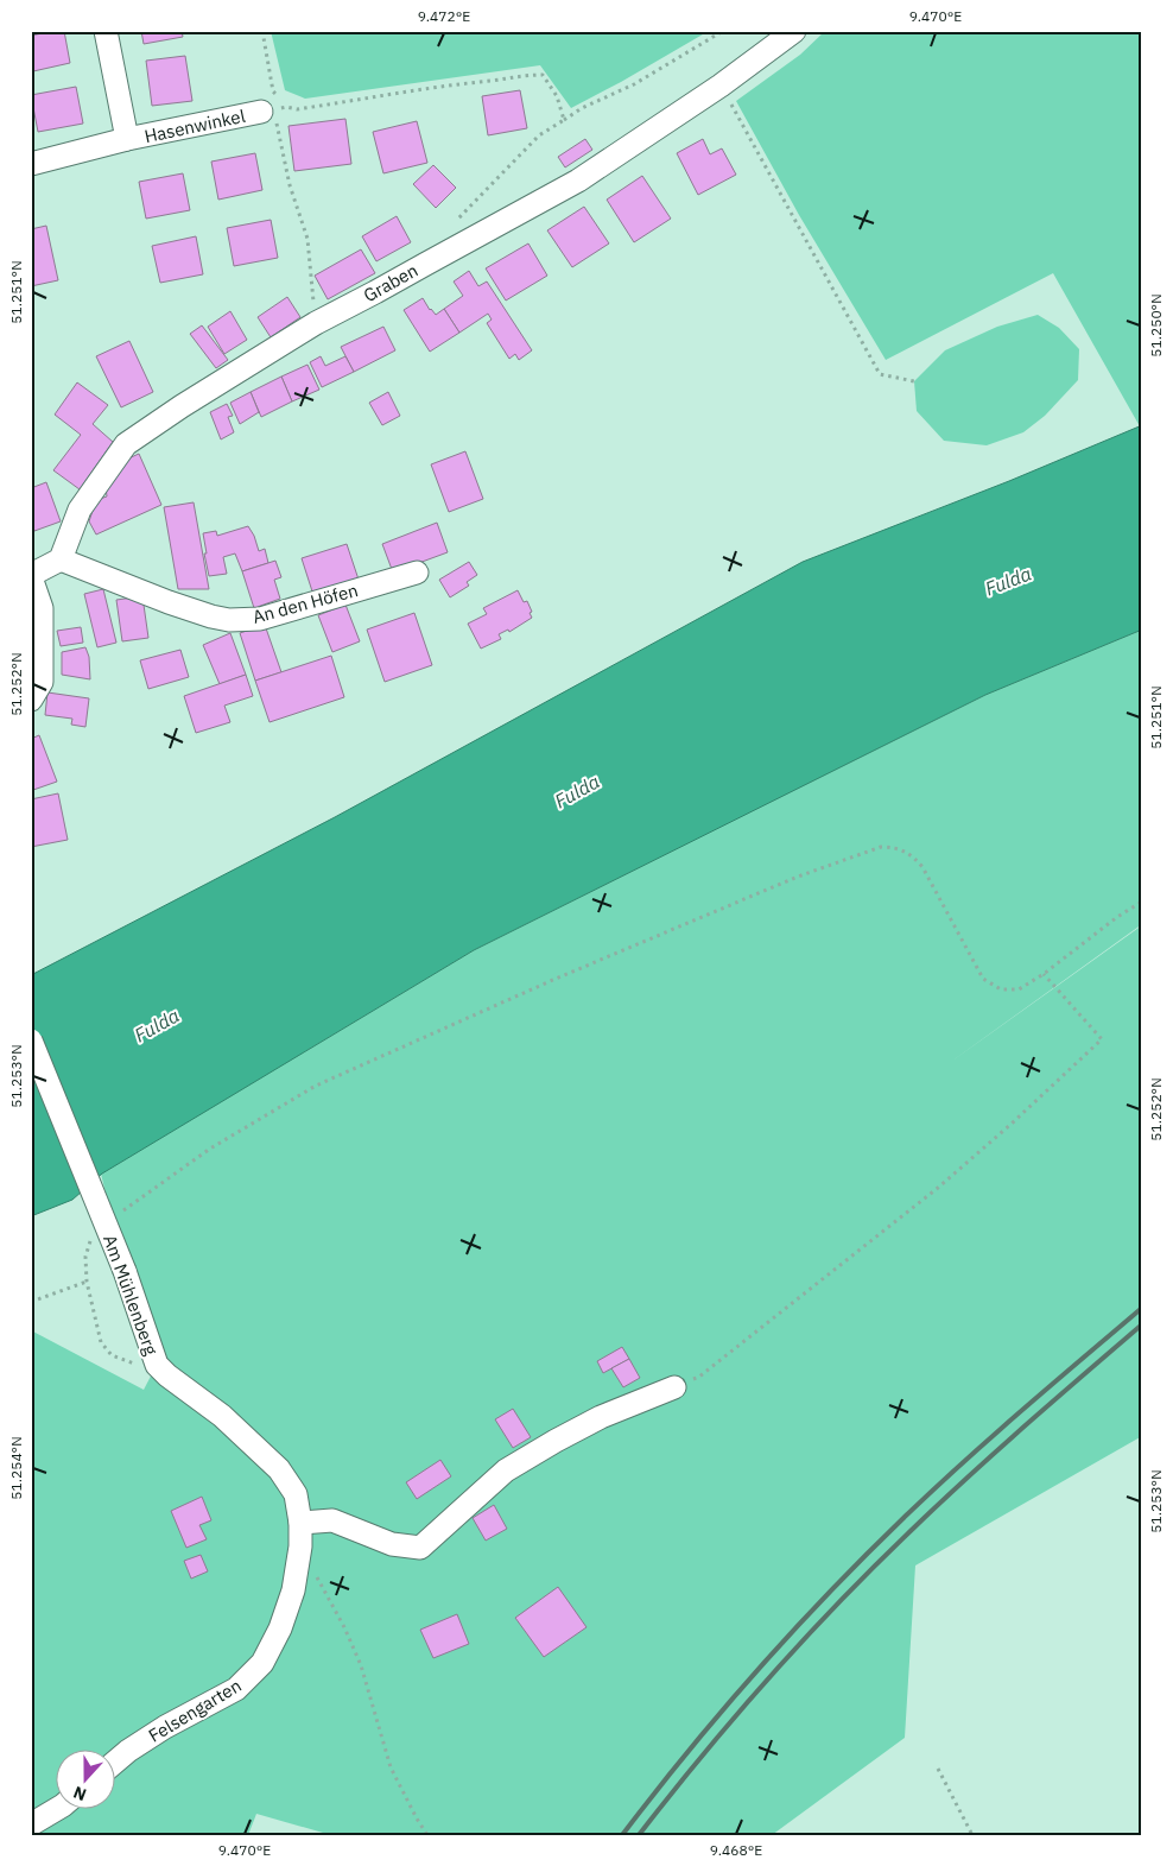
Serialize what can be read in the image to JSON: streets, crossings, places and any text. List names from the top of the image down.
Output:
{
  "streets": {
    "street": [
      "Hasenwinkel",
      "Graben",
      "An den Höfen",
      "Am Mühlenberg",
      "Felsengarten"
    ]
  },
  "crossings": [
    ["Graben", "An den Höfen"],
    ["Am Mühlenberg", "Felsengarten"]
  ],
  "water": ["Fulda"],
  "north": "bottom",
  "coordinates": [
    "9.472°E",
    "9.470°E",
    "51.251°N",
    "51.250°N",
    "51.252°N",
    "51.253°N",
    "51.254°N",
    "9.468°E"
  ]
}
